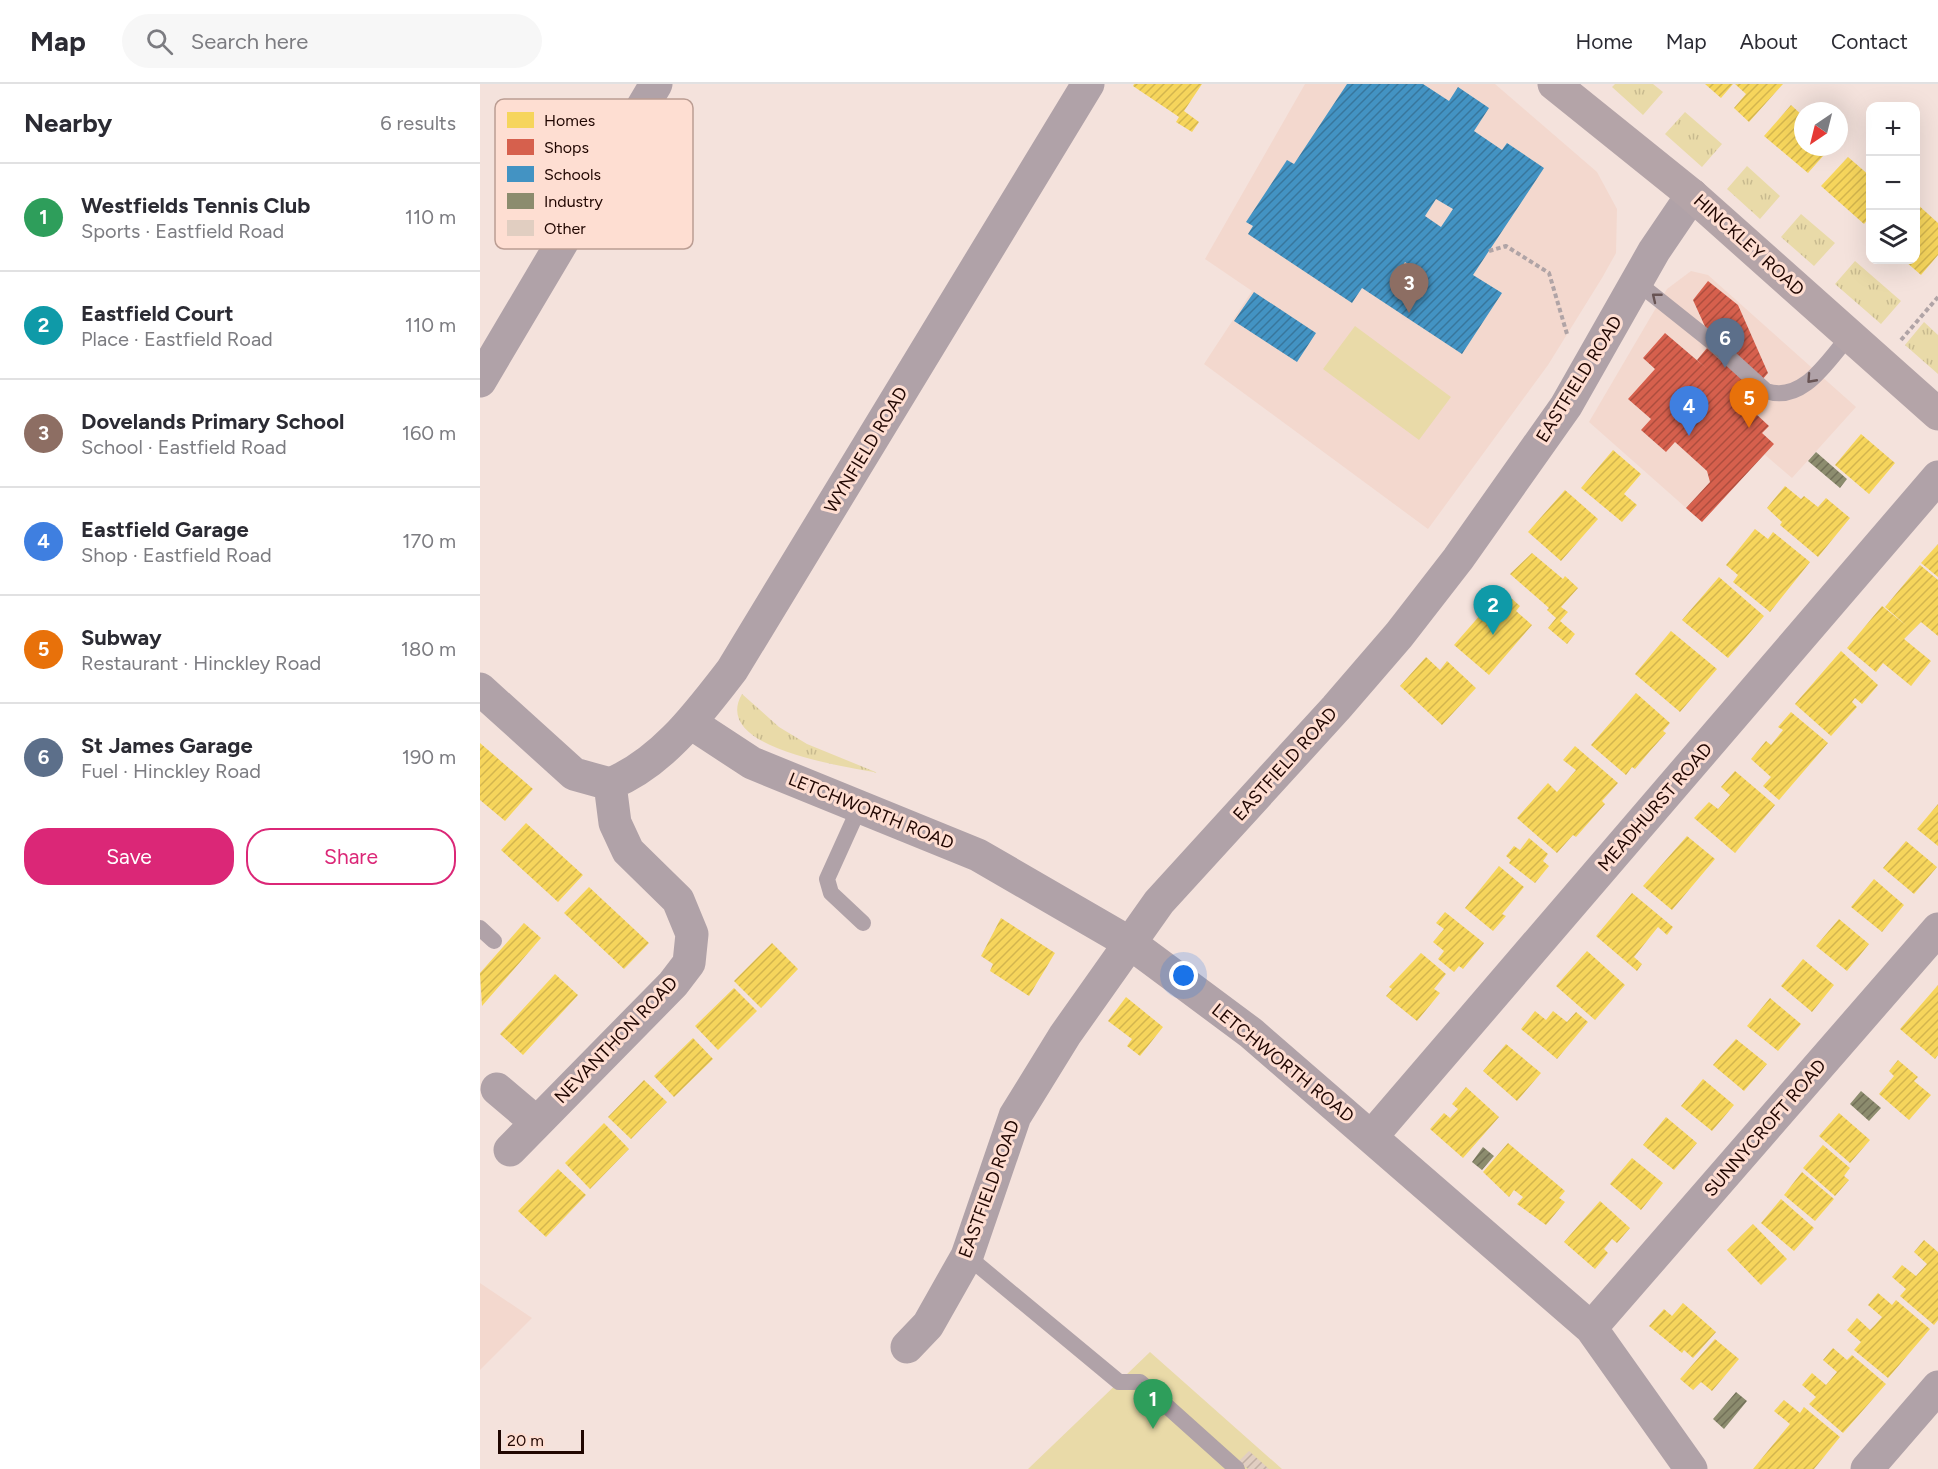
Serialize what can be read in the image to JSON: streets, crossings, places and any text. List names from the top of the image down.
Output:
{
  "streets": {
    "main road": ["HINCKLEY ROAD"],
    "street": [
      "EASTFIELD ROAD",
      "WYNFIELD ROAD",
      "MEADHURST ROAD",
      "LETCHWORTH ROAD",
      "NEVANTHON ROAD",
      "SUNNYCROFT ROAD"
    ]
  },
  "crossings": [
    ["HINCKLEY ROAD", "EASTFIELD ROAD"],
    ["EASTFIELD ROAD", "LETCHWORTH ROAD"],
    ["WYNFIELD ROAD", "LETCHWORTH ROAD"],
    ["WYNFIELD ROAD", "NEVANTHON ROAD"],
    ["MEADHURST ROAD", "LETCHWORTH ROAD"],
    ["LETCHWORTH ROAD", "SUNNYCROFT ROAD"]
  ],
  "legend": [
    "Homes",
    "Shops",
    "Schools",
    "Industry",
    "Other"
  ],
  "scale_bar": "20 m",
  "north": "bottom left",
  "page": {
    "header": "Map",
    "search": "Search here",
    "nav": [
      "Home",
      "Map",
      "About",
      "Contact"
    ],
    "heading": ["Nearby", "6 results"],
    "map_buttons": ["+", "−"],
    "list": [
      {
        "mark": "1",
        "name": "Westfields Tennis Club",
        "note": "Sports · Eastfield Road",
        "value": "110 m"
      },
      {
        "mark": "2",
        "name": "Eastfield Court",
        "note": "Place · Eastfield Road",
        "value": "110 m"
      },
      {
        "mark": "3",
        "name": "Dovelands Primary School",
        "note": "School · Eastfield Road",
        "value": "160 m"
      },
      {
        "mark": "4",
        "name": "Eastfield Garage",
        "note": "Shop · Eastfield Road",
        "value": "170 m"
      },
      {
        "mark": "5",
        "name": "Subway",
        "note": "Restaurant · Hinckley Road",
        "value": "180 m"
      },
      {
        "mark": "6",
        "name": "St James Garage",
        "note": "Fuel · Hinckley Road",
        "value": "190 m"
      }
    ],
    "pins": [
      "3",
      "6",
      "5",
      "4",
      "2",
      "1"
    ],
    "buttons": ["Save", "Share"],
    "scale": "20 m"
  }
}
